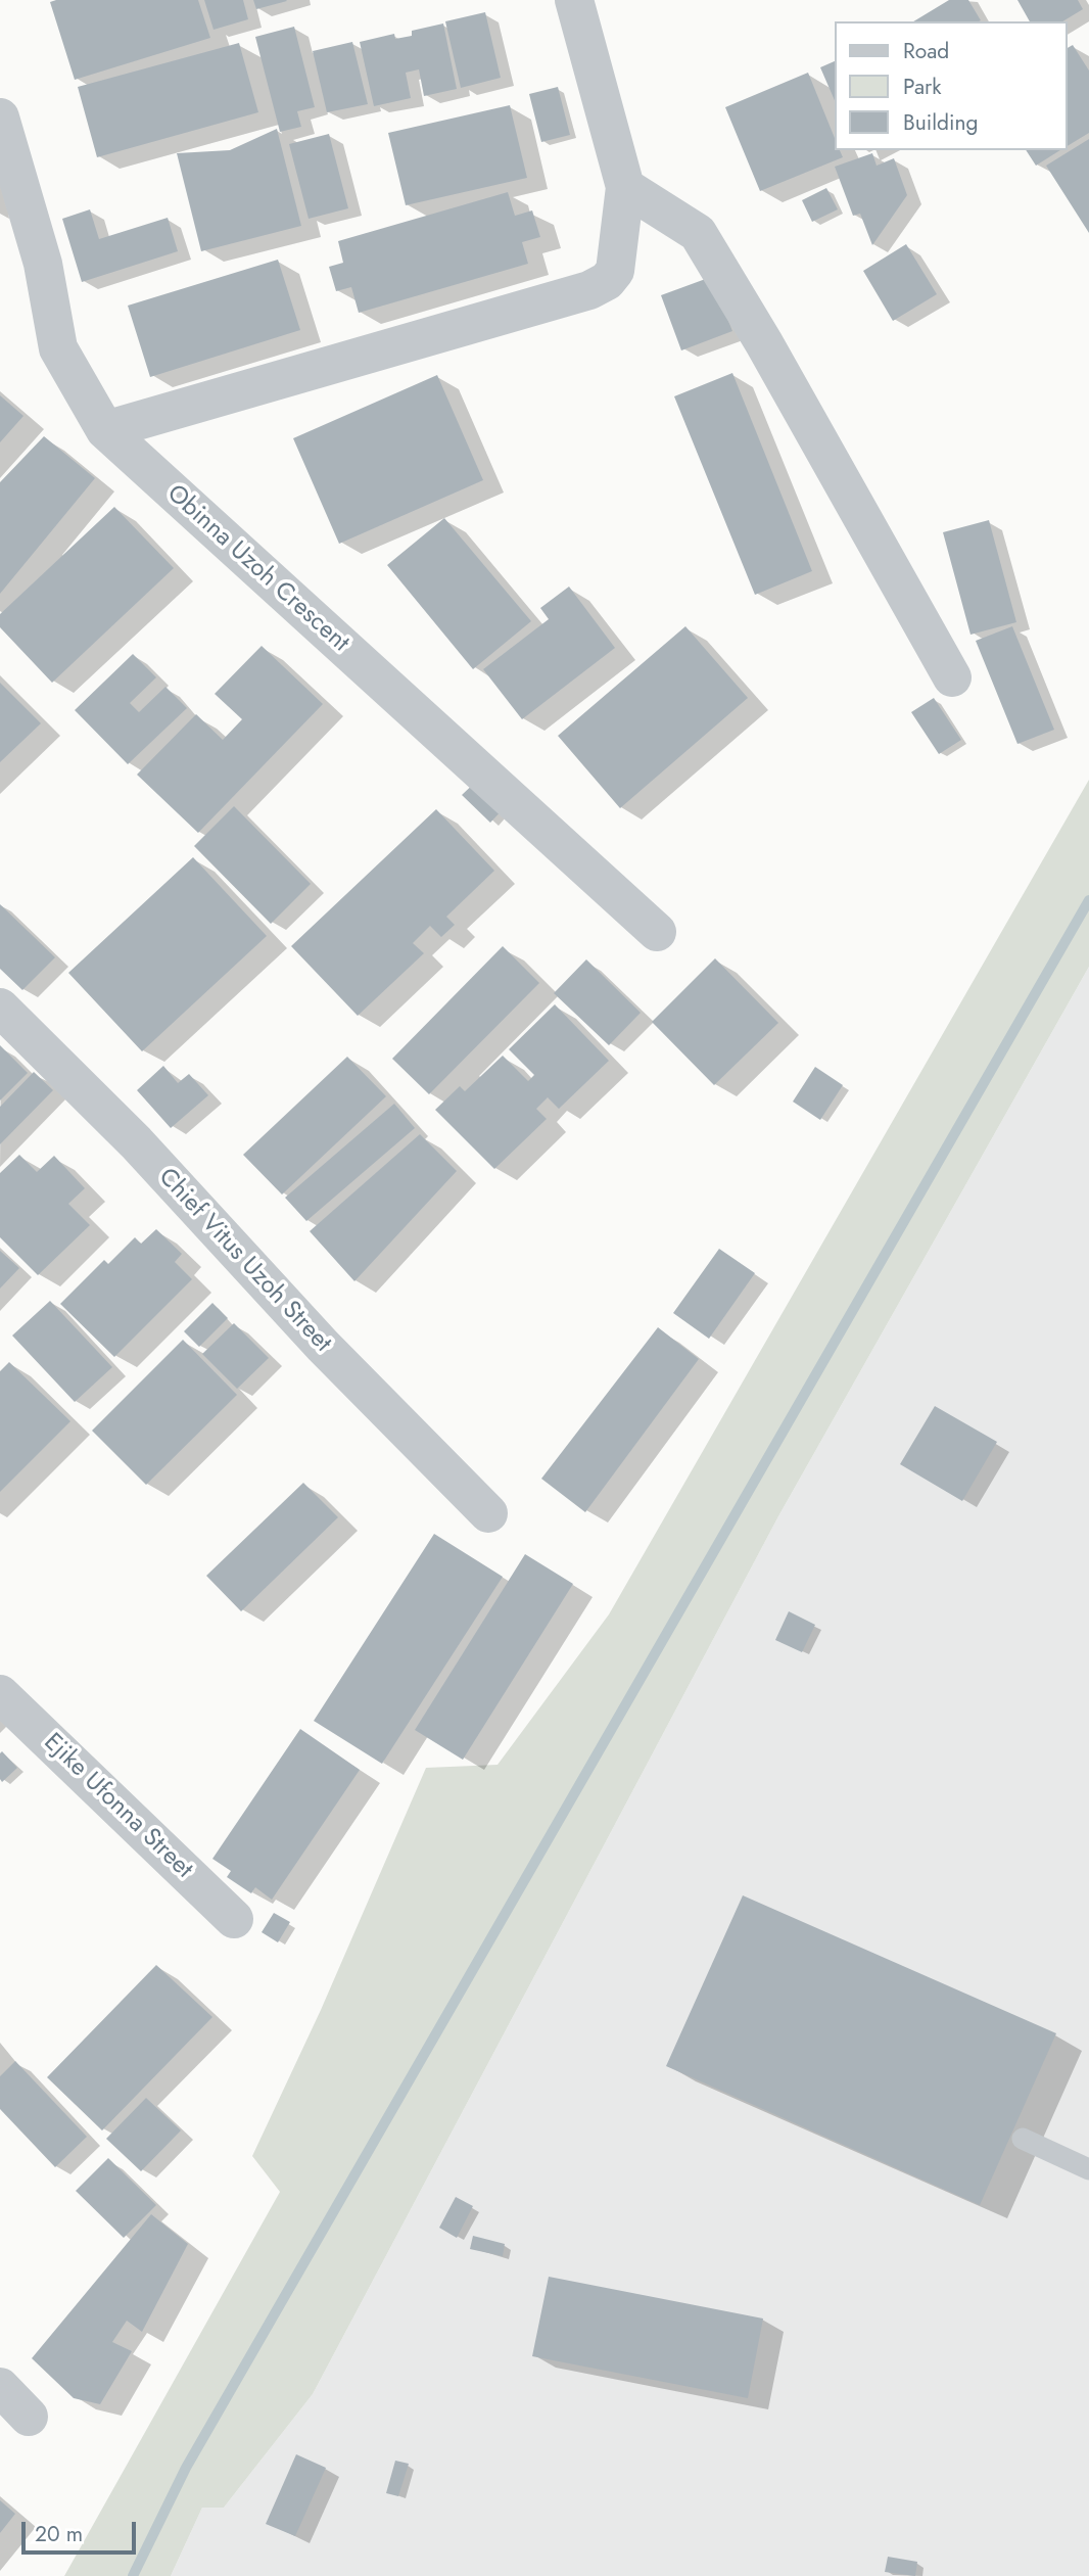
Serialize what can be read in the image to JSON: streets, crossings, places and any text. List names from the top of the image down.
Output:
{
  "streets": {
    "street": ["Obinna Uzoh Crescent", "Chief Vitus Uzoh Street", "Ejike Ufonna Street"]
  },
  "legend": ["Road", "Park", "Building"],
  "scale_bar": "20 m"
}
